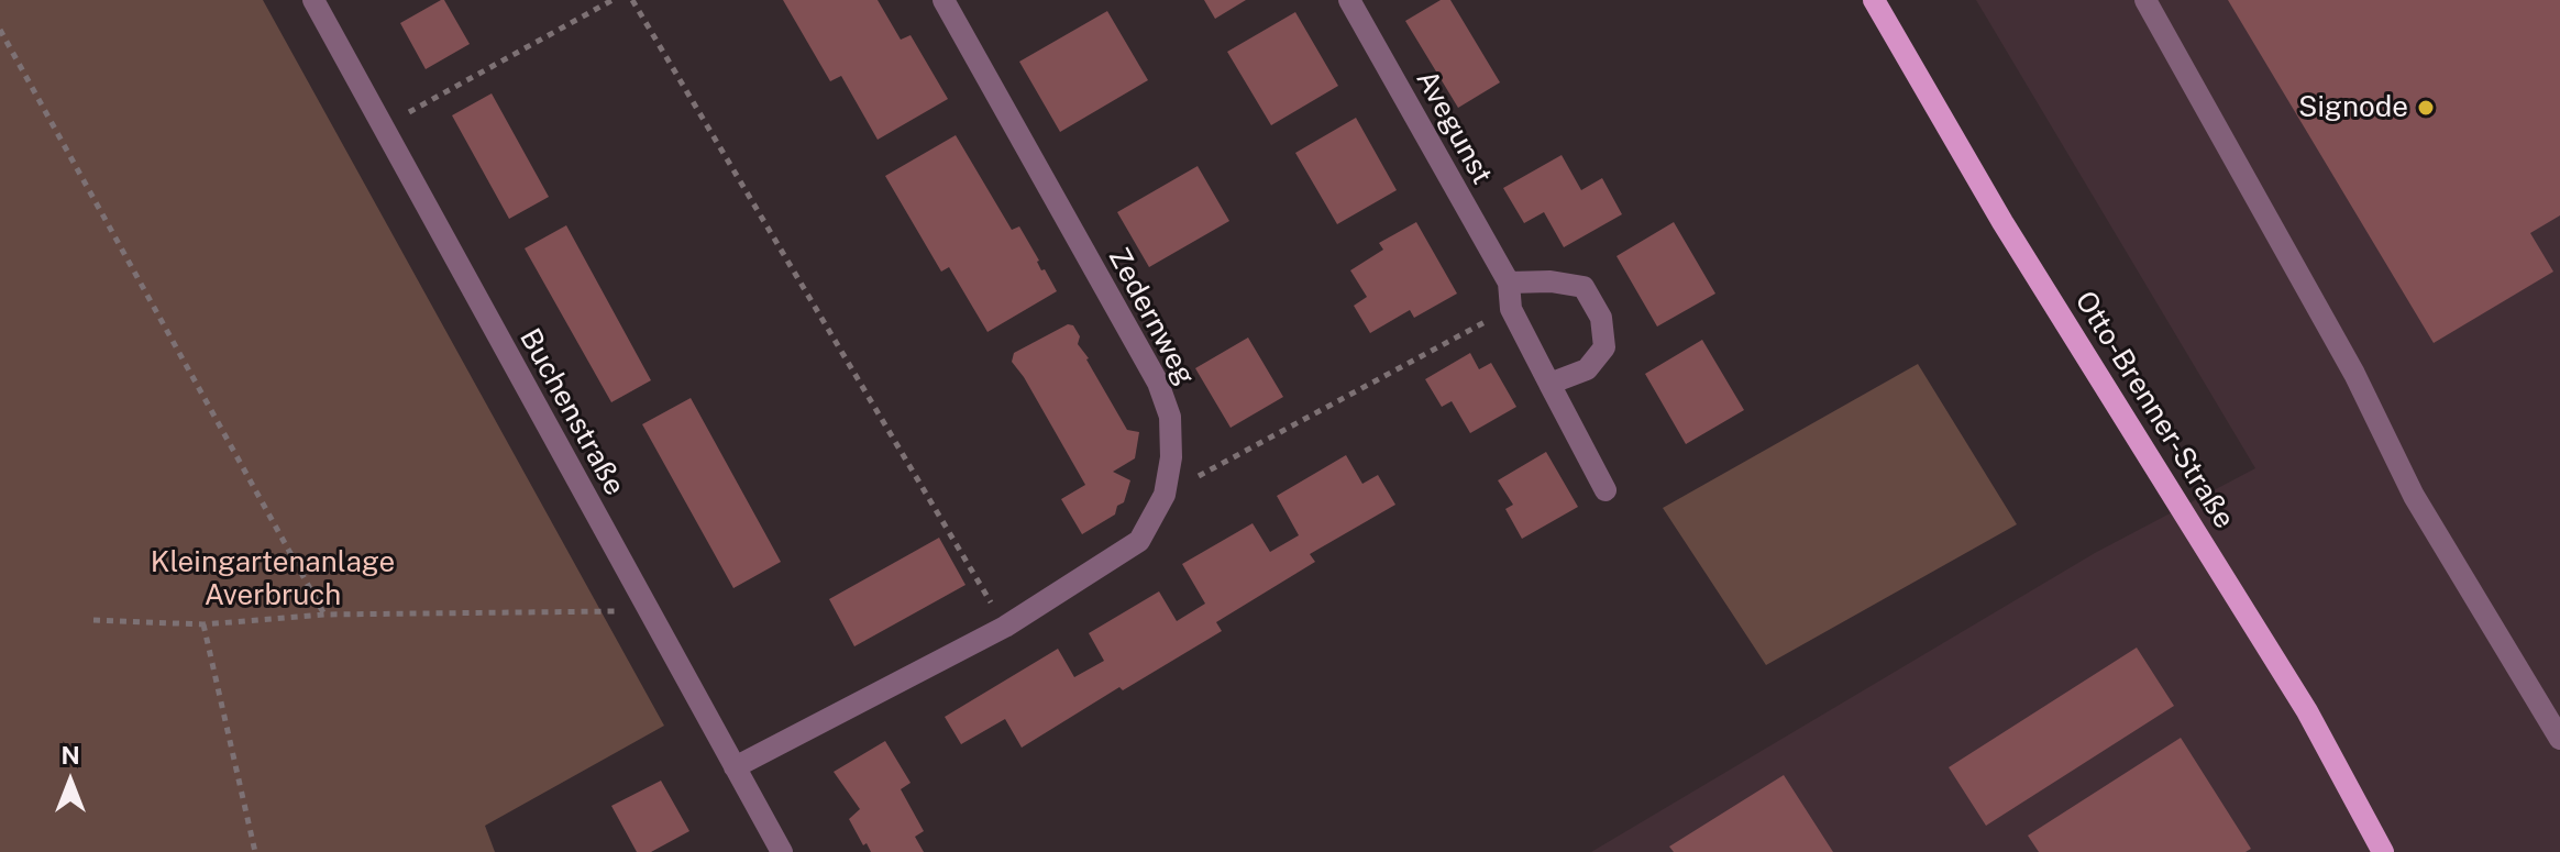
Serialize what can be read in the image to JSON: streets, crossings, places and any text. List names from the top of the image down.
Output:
{
  "streets": {
    "main road": ["Otto-Brenner-Straße"],
    "street": ["Avegunst", "Zedernweg", "Buchenstraße"]
  },
  "crossings": [
    ["Zedernweg", "Buchenstraße"]
  ],
  "parks": ["Kleingartenanlage Averbruch"],
  "places": ["Signode"],
  "north": "top"
}
